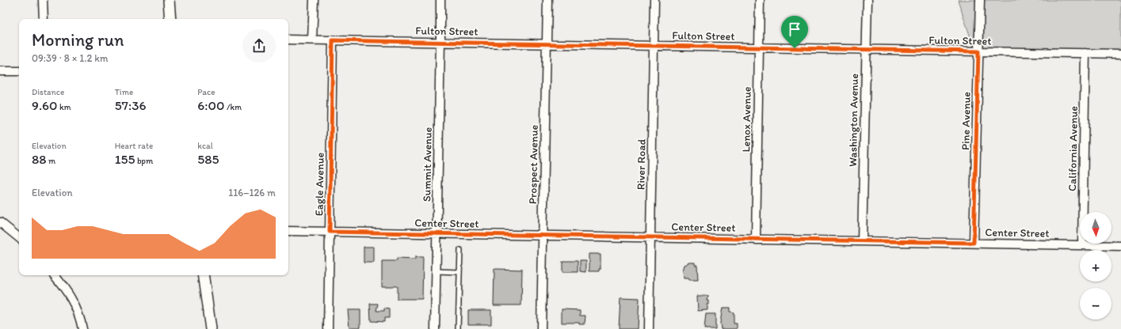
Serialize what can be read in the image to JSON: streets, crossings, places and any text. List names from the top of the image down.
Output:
{
  "streets": {
    "street": [
      "Fulton Street",
      "Lenox Avenue",
      "Washington Avenue",
      "Pine Avenue",
      "California Avenue",
      "Summit Avenue",
      "Prospect Avenue",
      "River Road",
      "Eagle Avenue",
      "Center Street"
    ]
  },
  "crossings": [
    ["Fulton Street", "Lenox Avenue"],
    ["Fulton Street", "Washington Avenue"],
    ["Fulton Street", "Pine Avenue"],
    ["Fulton Street", "California Avenue"],
    ["Fulton Street", "Summit Avenue"],
    ["Fulton Street", "Prospect Avenue"],
    ["Fulton Street", "River Road"],
    ["Fulton Street", "Eagle Avenue"],
    ["Lenox Avenue", "Center Street"],
    ["Washington Avenue", "Center Street"],
    ["Pine Avenue", "Center Street"],
    ["California Avenue", "Center Street"],
    ["Summit Avenue", "Center Street"],
    ["Prospect Avenue", "Center Street"],
    ["River Road", "Center Street"],
    ["Eagle Avenue", "Center Street"]
  ],
  "north": "bottom",
  "page": {
    "heading": ["Morning run", "09:39 · 8 × 1.2 km"],
    "stats": [
      ["Distance", "9.60 km"],
      ["Time", "57:36"],
      ["Pace", "6:00 /km"],
      ["Elevation", "88 m"],
      ["Heart rate", "155 bpm"],
      ["kcal", "585"]
    ],
    "chart": ["Elevation", "116–126 m"],
    "map_buttons": ["+", "−"]
  }
}
